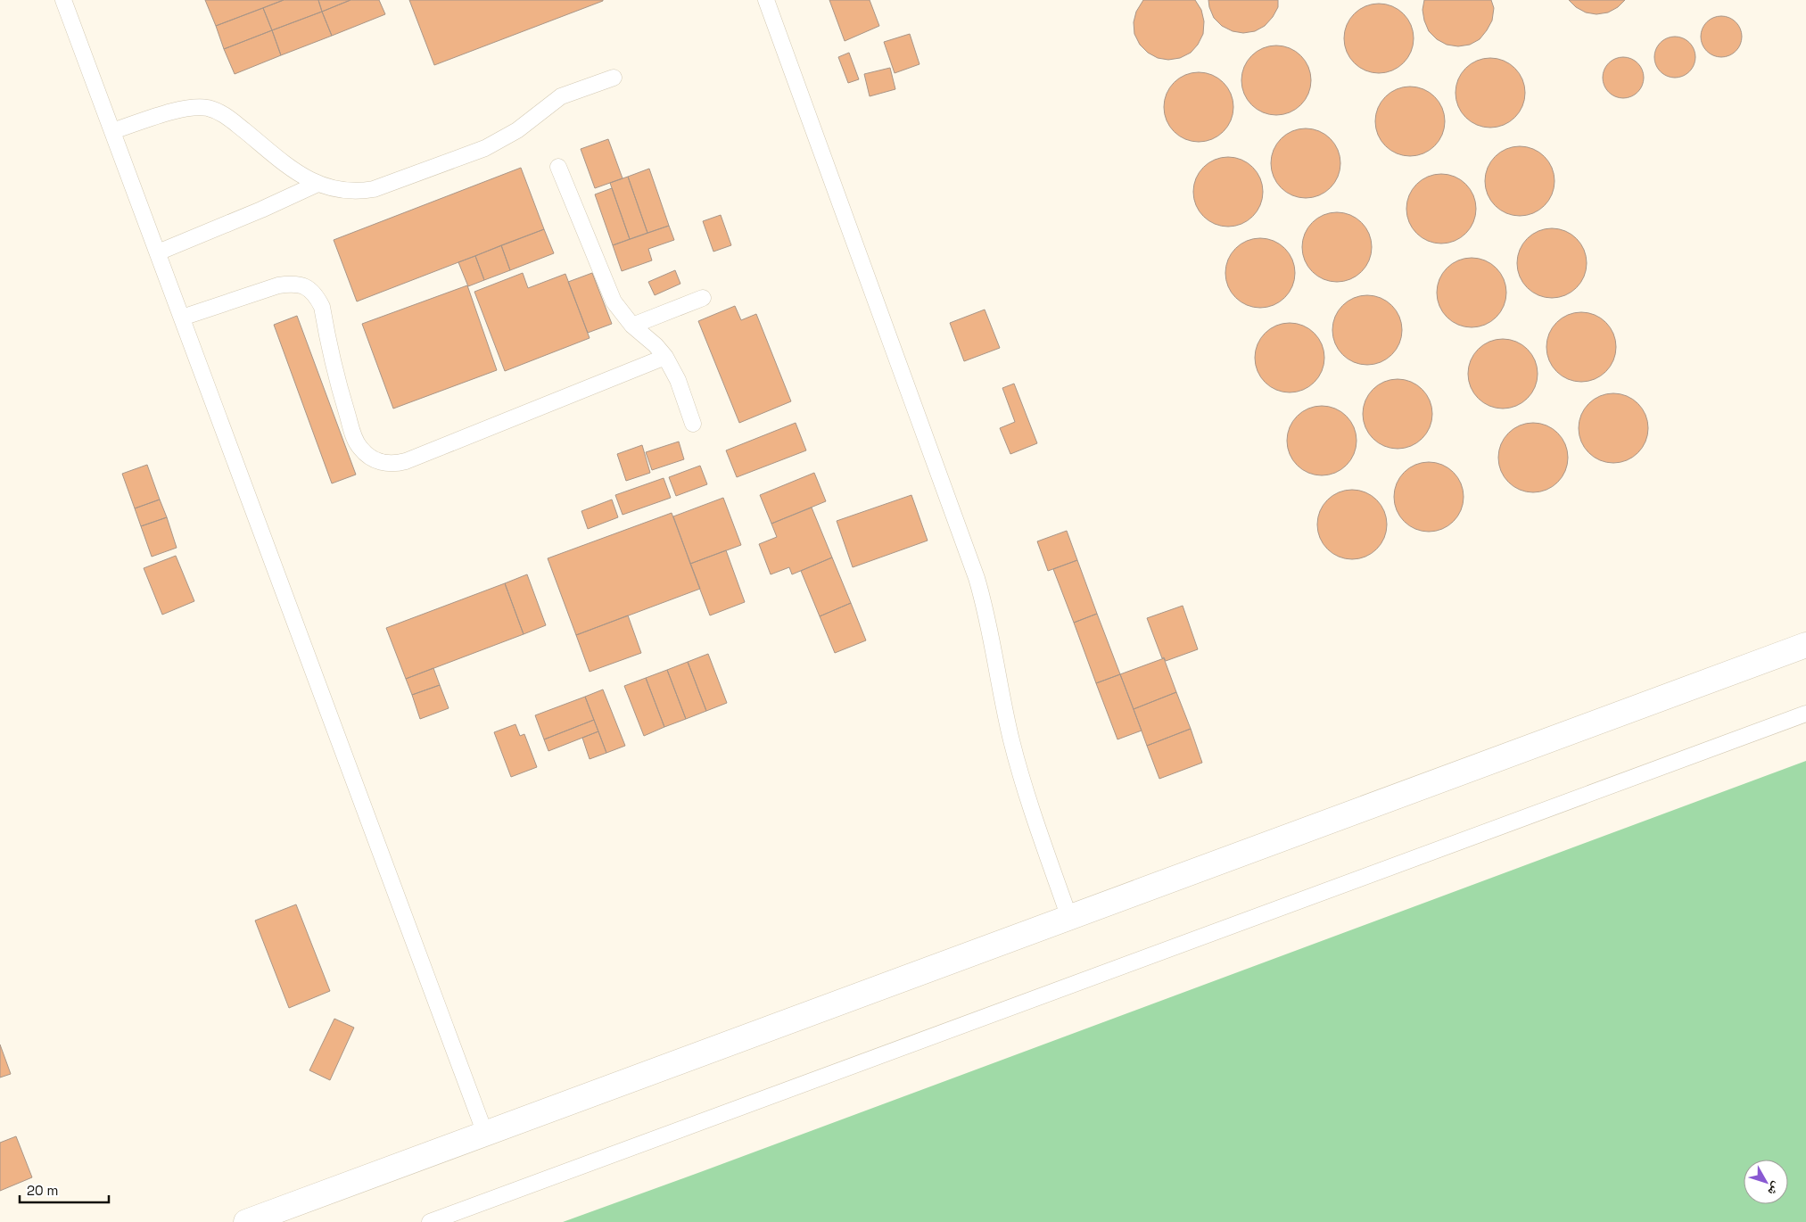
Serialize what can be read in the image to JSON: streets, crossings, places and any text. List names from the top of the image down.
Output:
{
  "scale_bar": "20 m",
  "north": "bottom right"
}
